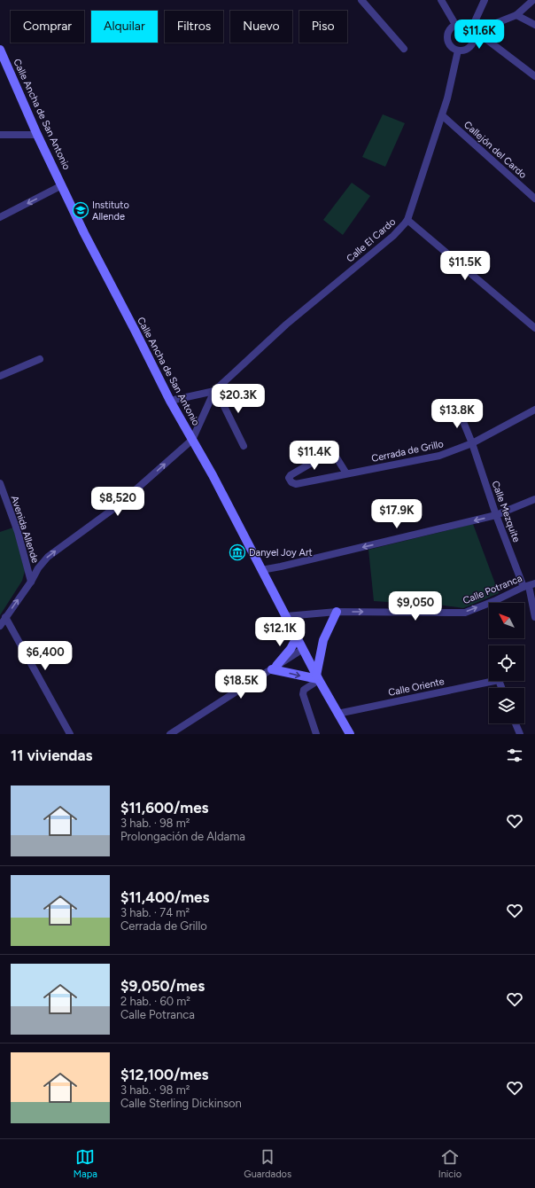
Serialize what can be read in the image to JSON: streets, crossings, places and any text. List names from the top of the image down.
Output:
{
  "streets": {
    "main road": ["Calle Ancha de San Antonio"],
    "street": [
      "Callejón del Cardo",
      "Calle El Cardo",
      "Cerrada de Grillo",
      "Calle Mezquite",
      "Avenida Allende",
      "Calle Potranca",
      "Calle Oriente"
    ]
  },
  "crossings": [
    ["Calle Ancha de San Antonio", "Calle El Cardo"],
    ["Calle Ancha de San Antonio", "Calle Potranca"],
    ["Calle Ancha de San Antonio", "Calle Oriente"],
    ["Callejón del Cardo", "Calle El Cardo"],
    ["Cerrada de Grillo", "Calle Mezquite"],
    ["Calle Mezquite", "Calle Potranca"]
  ],
  "one_way": ["Calle Potranca"],
  "places": {
    "school or university": ["Instituto Allende"],
    "museum": ["Danyel Joy Art"]
  },
  "north": "top left",
  "page": {
    "chip": [
      "Comprar",
      "Alquilar",
      "Filtros",
      "Nuevo",
      "Piso"
    ],
    "price": [
      "$11.6K",
      "$11.5K",
      "$20.3K",
      "$13.8K",
      "$11.4K",
      "$8,520",
      "$17.9K",
      "$9,050",
      "$12.1K",
      "$6,400",
      "$18.5K"
    ],
    "heading": "11 viviendas",
    "list": [
      {
        "name": "$11,600/mes",
        "note": "3 hab. · 98 m² · Prolongación de Aldama"
      },
      {
        "name": "$11,400/mes",
        "note": "3 hab. · 74 m² · Cerrada de Grillo"
      },
      {
        "name": "$9,050/mes",
        "note": "2 hab. · 60 m² · Calle Potranca"
      },
      {
        "name": "$12,100/mes",
        "note": "3 hab. · 98 m² · Calle Sterling Dickinson"
      }
    ],
    "tabs": ["Mapa", "Guardados", "Inicio"]
  }
}
